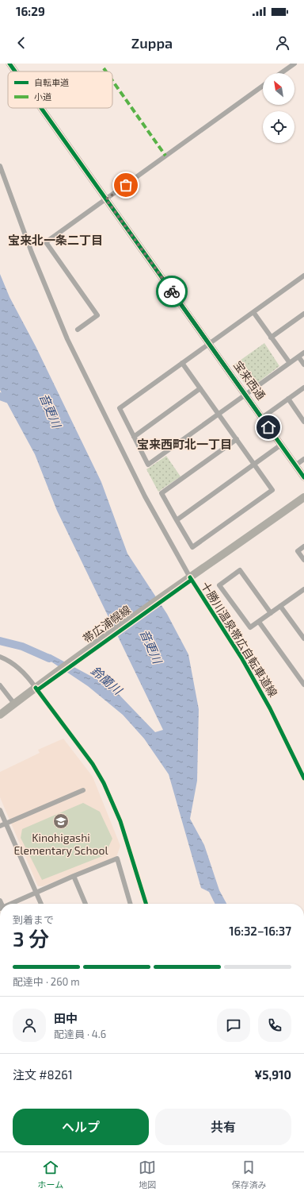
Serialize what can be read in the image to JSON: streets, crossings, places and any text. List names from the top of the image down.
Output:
{
  "streets": {
    "main road": ["帯広浦幌線"],
    "street": ["宝来西通"],
    "cycle path": ["十勝川温泉帯広自転車道線"]
  },
  "districts": ["宝来北一条二丁目", "宝来西町北一丁目"],
  "water": ["音更川", "鈴蘭川"],
  "places": {
    "school or university": ["Kinohigashi Elementary School"]
  },
  "legend": ["自転車道", "小道"],
  "north": "top left",
  "page": {
    "status": "16:29",
    "header": "Zuppa",
    "heading": ["3 分", "到着まで", "16:32–16:37"],
    "panel": [
      "田中",
      "配達員 · 4.6",
      "注文 #8261",
      "¥5,910"
    ],
    "bar": "配達中 · 260 m",
    "buttons": ["ヘルプ", "共有"],
    "tabs": ["ホーム", "地図", "保存済み"]
  }
}
